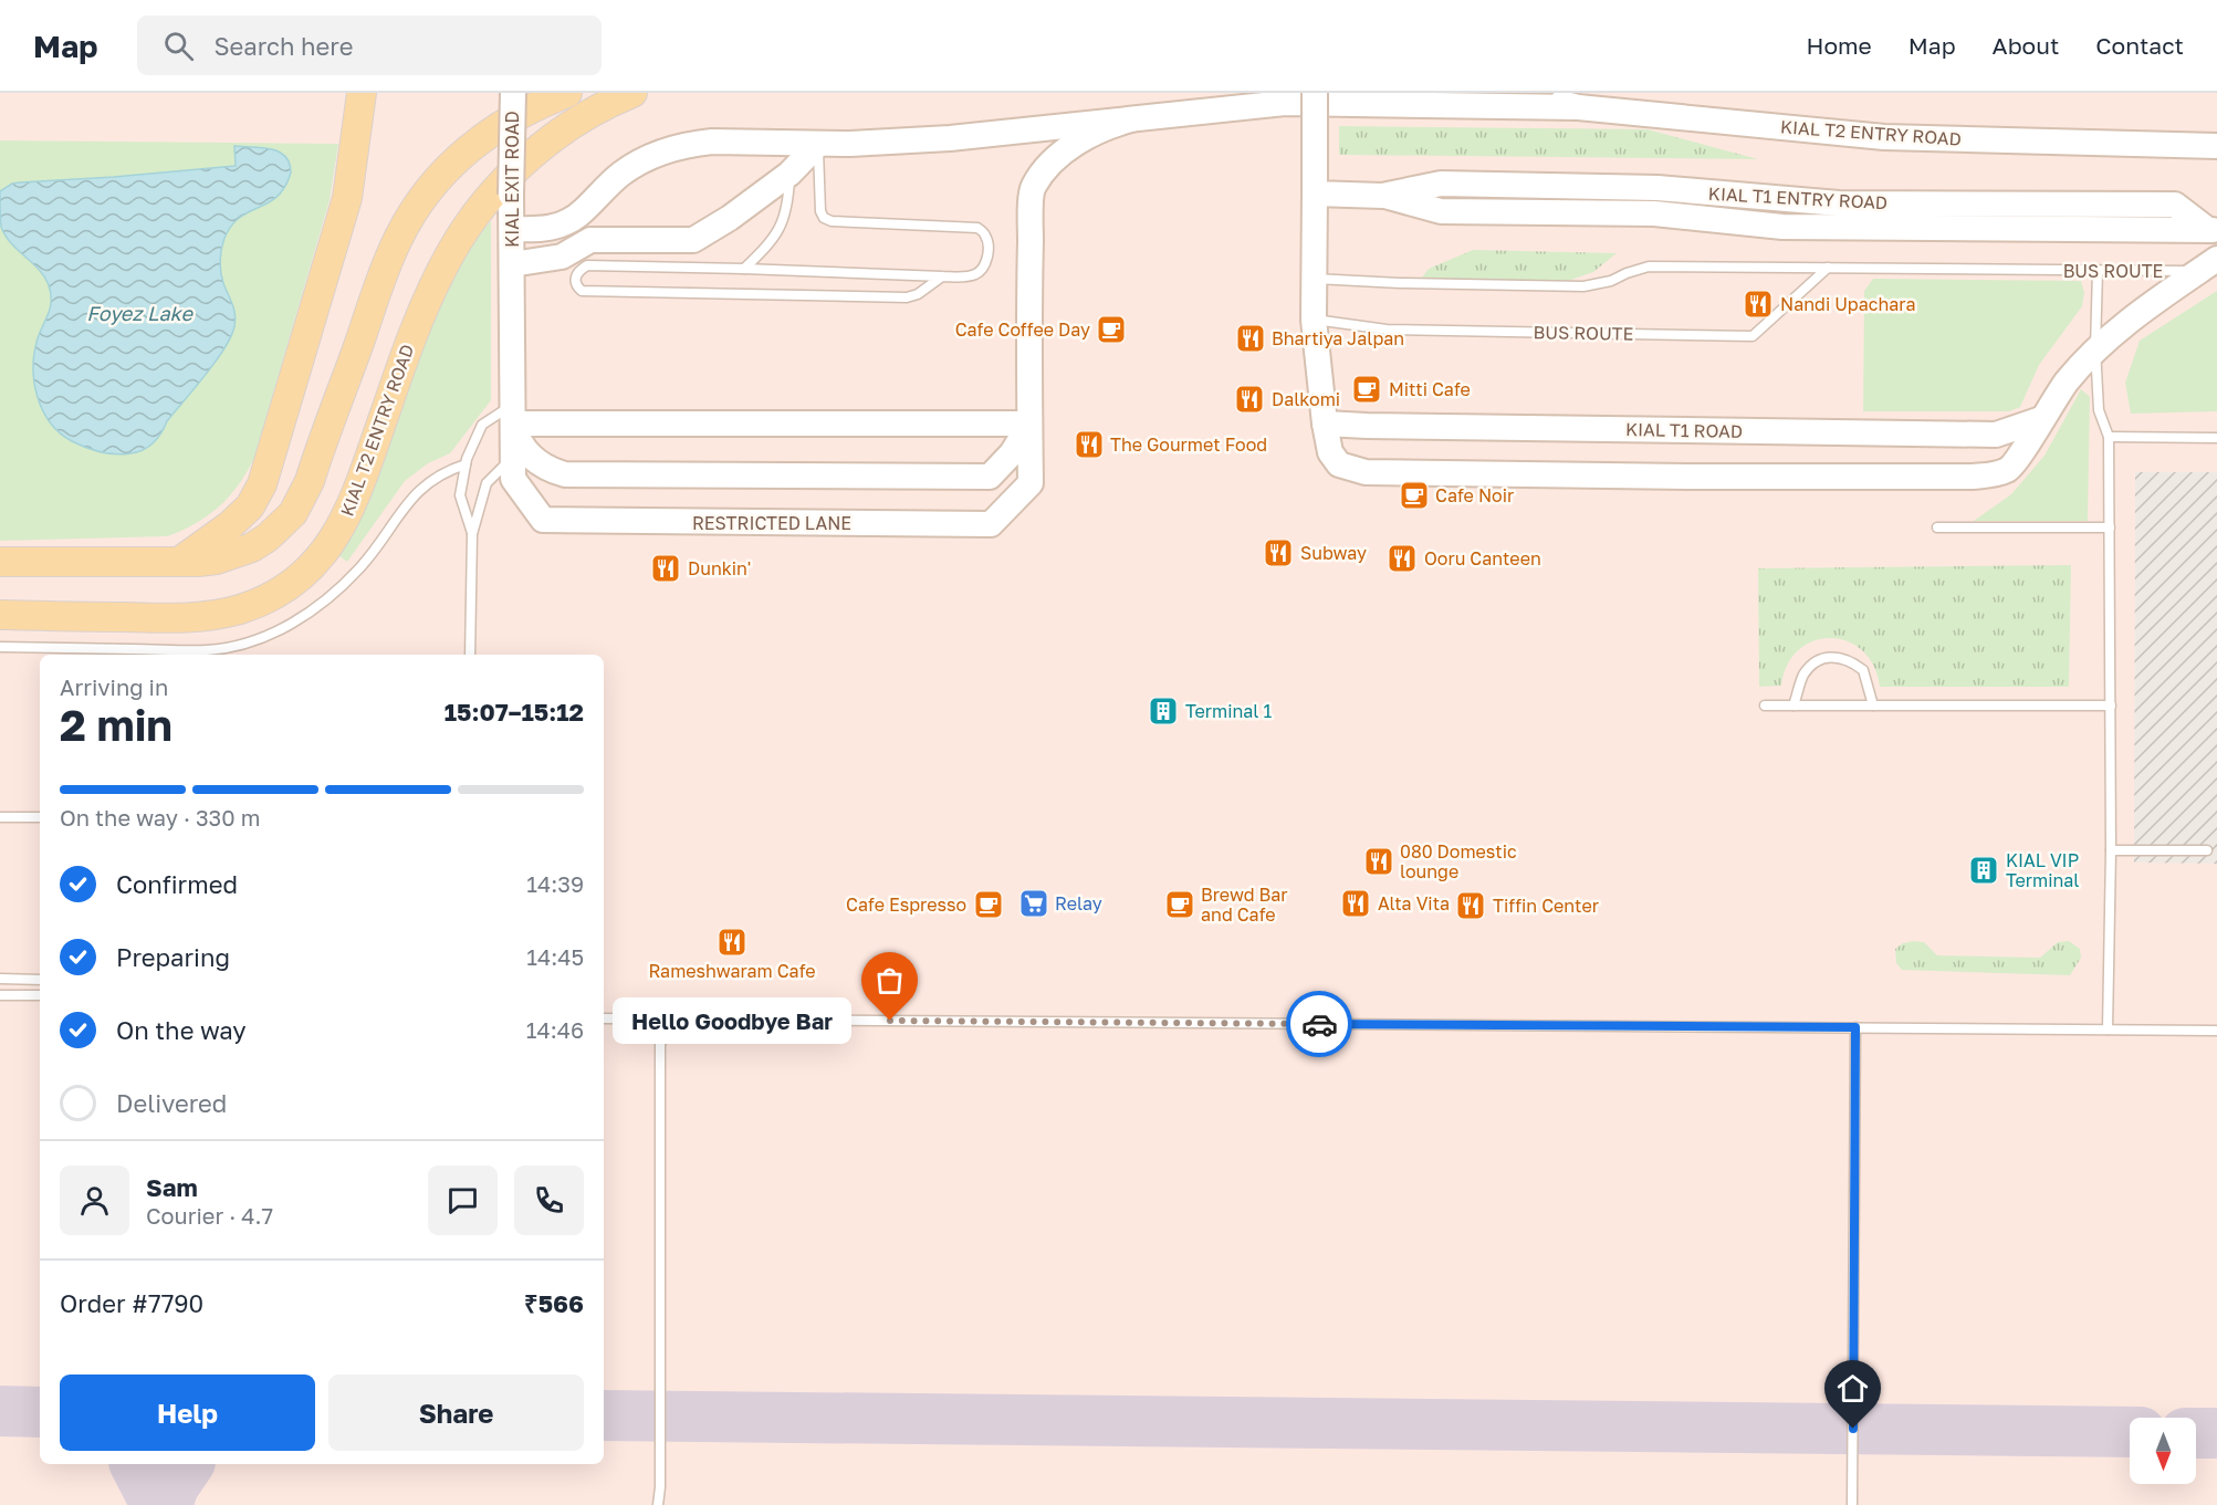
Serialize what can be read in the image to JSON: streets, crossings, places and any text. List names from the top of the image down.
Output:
{
  "streets": {
    "main road": [
      "KIAL T2 ENTRY ROAD",
      "KIAL EXIT ROAD",
      "KIAL T1 ENTRY ROAD",
      "KIAL T1 ROAD",
      "RESTRICTED LANE"
    ],
    "lane": ["BUS ROUTE"]
  },
  "crossings": [
    ["KIAL EXIT ROAD", "RESTRICTED LANE"]
  ],
  "water": ["Foyez Lake"],
  "places": {
    "restaurant": [
      "Nandi Upachara",
      "Bhartiya Jalpan",
      "Dalkomi",
      "The Gourmet Food",
      "Subway",
      "Ooru Canteen",
      "Dunkin'",
      "080 Domestic lounge",
      "Alta Vita",
      "Tiffin Center",
      "Rameshwaram Cafe"
    ],
    "cafe": [
      "Cafe Coffee Day",
      "Mitti Cafe",
      "Cafe Noir",
      "Cafe Espresso",
      "Brewd Bar and Cafe"
    ],
    "building": ["Terminal 1", "KIAL VIP Terminal"],
    "supermarket": ["Relay"],
    "other": ["Hello Goodbye Bar"]
  },
  "north": "bottom",
  "page": {
    "header": "Map",
    "search": "Search here",
    "nav": [
      "Home",
      "Map",
      "About",
      "Contact"
    ],
    "heading": ["2 min", "Arriving in", "15:07–15:12"],
    "panel": [
      "Sam",
      "Courier · 4.7",
      "Order #7790",
      "₹566"
    ],
    "bar": "On the way · 330 m",
    "list": [
      ["Confirmed", "14:39"],
      ["Preparing", "14:45"],
      ["On the way", "14:46"],
      "Delivered"
    ],
    "bubble": "Hello Goodbye Bar",
    "buttons": ["Help", "Share"]
  }
}
